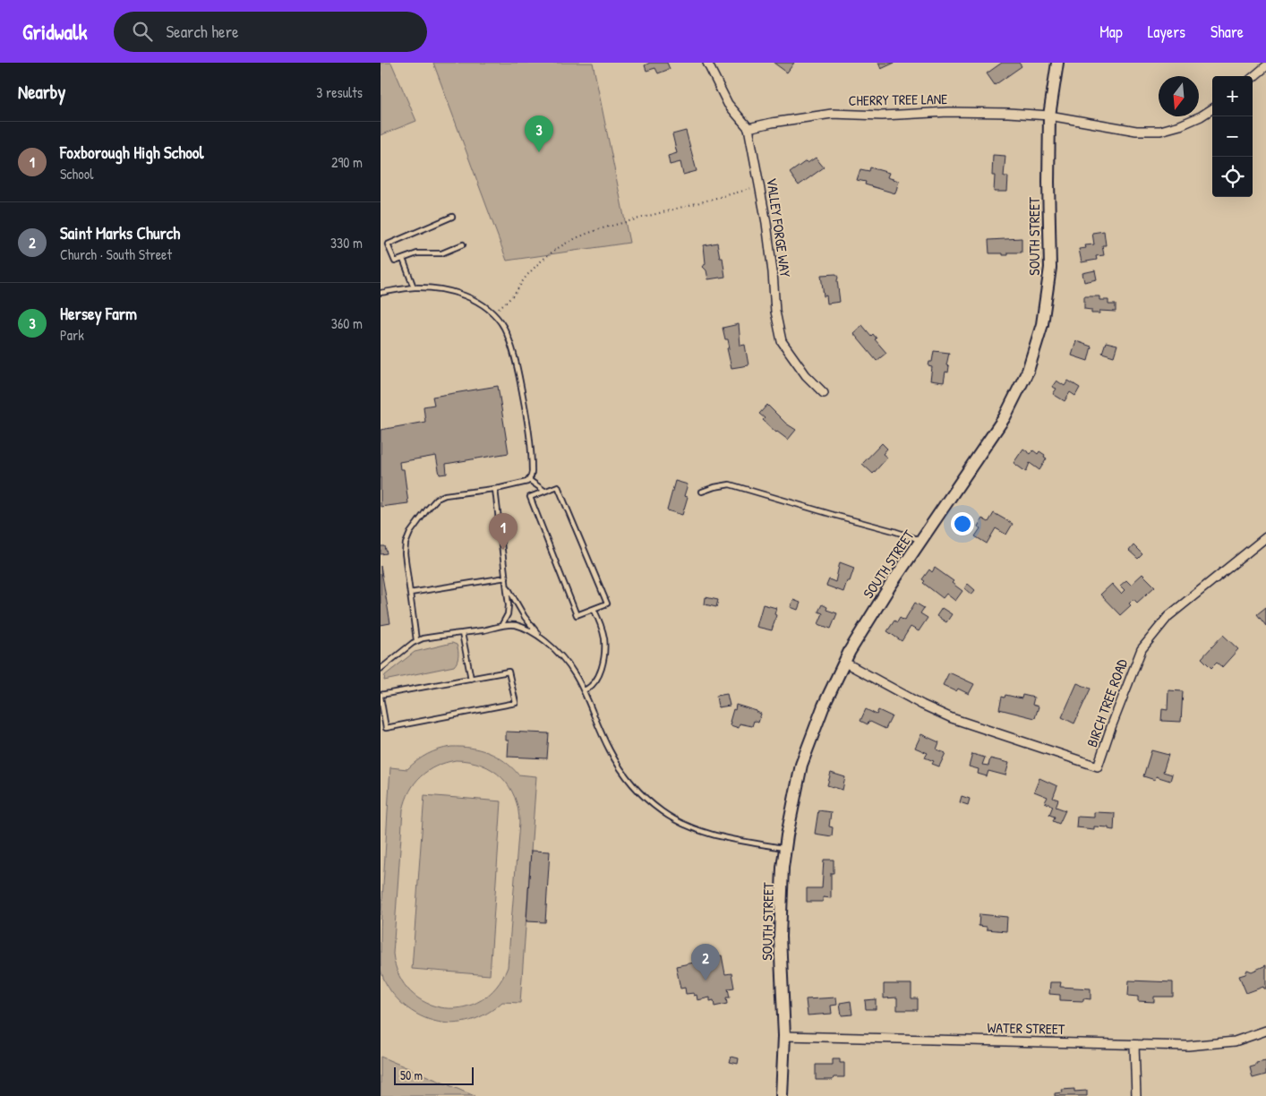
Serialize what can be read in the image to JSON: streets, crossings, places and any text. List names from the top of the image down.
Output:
{
  "streets": {
    "main road": ["SOUTH STREET"],
    "street": [
      "CHERRY TREE LANE",
      "VALLEY FORGE WAY",
      "BIRCH TREE ROAD",
      "WATER STREET"
    ]
  },
  "crossings": [
    ["CHERRY TREE LANE", "VALLEY FORGE WAY"],
    ["CHERRY TREE LANE", "SOUTH STREET"],
    ["SOUTH STREET", "BIRCH TREE ROAD"],
    ["SOUTH STREET", "WATER STREET"]
  ],
  "scale_bar": "50 m",
  "north": "bottom",
  "page": {
    "header": "Gridwalk",
    "search": "Search here",
    "nav": ["Map", "Layers", "Share"],
    "heading": ["Nearby", "3 results"],
    "map_buttons": ["+", "−"],
    "pins": ["3", "1", "2"],
    "list": [
      {
        "mark": "1",
        "name": "Foxborough High School",
        "note": "School",
        "value": "290 m"
      },
      {
        "mark": "2",
        "name": "Saint Marks Church",
        "note": "Church · South Street",
        "value": "330 m"
      },
      {
        "mark": "3",
        "name": "Hersey Farm",
        "note": "Park",
        "value": "360 m"
      }
    ],
    "scale": "50 m"
  }
}
